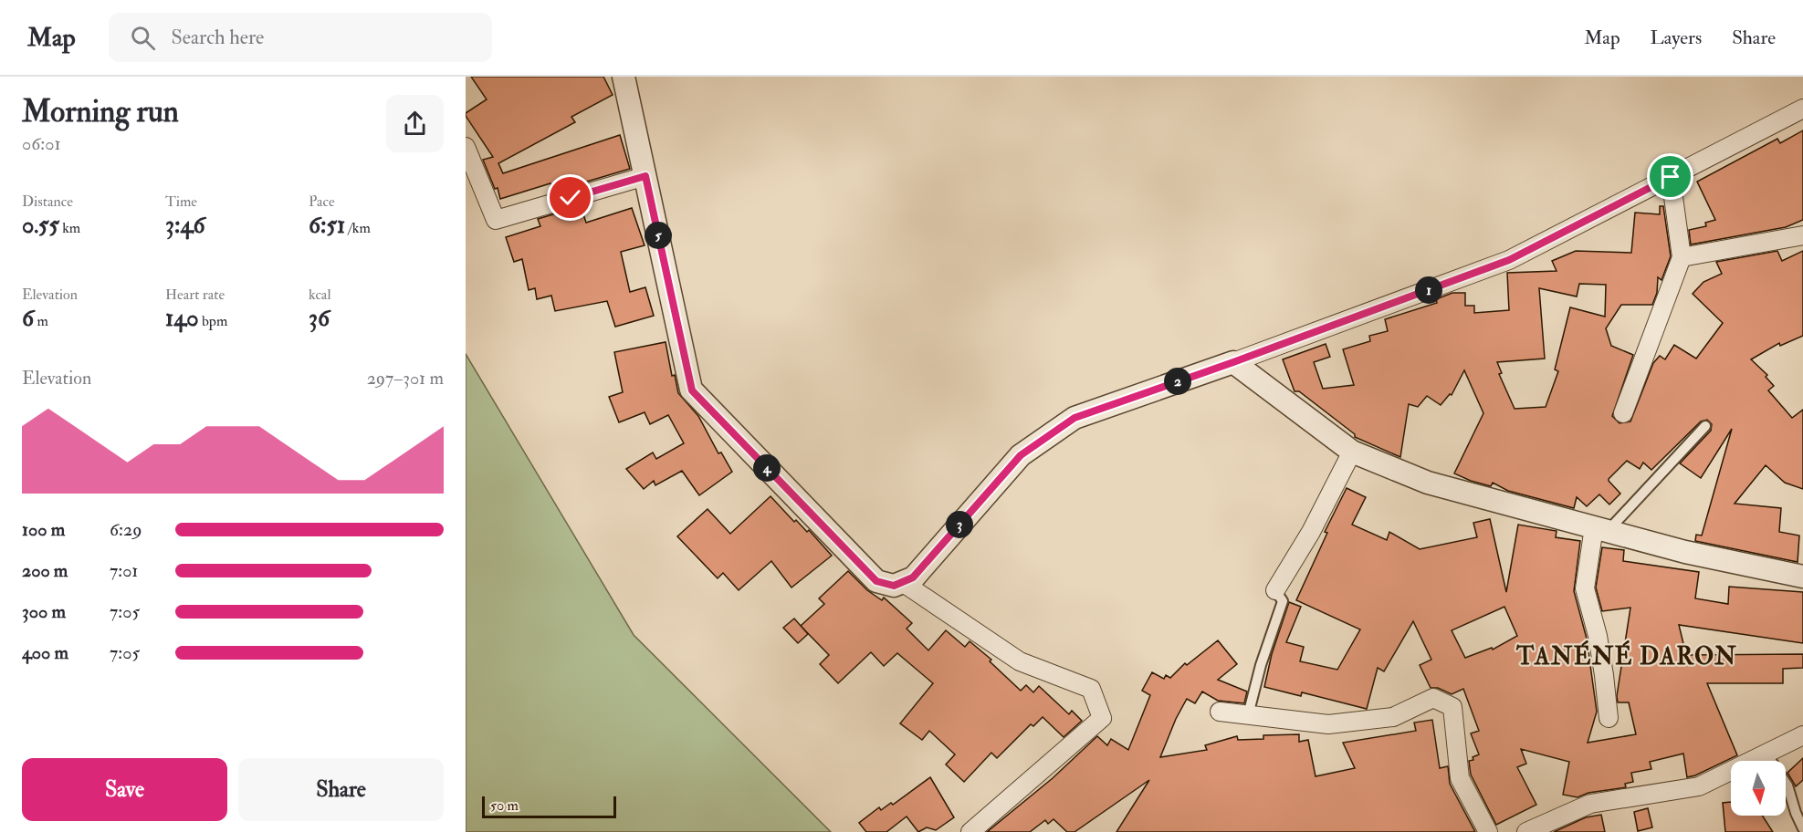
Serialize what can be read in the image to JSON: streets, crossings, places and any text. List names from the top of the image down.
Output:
{
  "districts": ["TANÉNÉ DARON"],
  "scale_bar": "50 m",
  "north": "bottom",
  "page": {
    "header": "Map",
    "search": "Search here",
    "nav": ["Map", "Layers", "Share"],
    "heading": ["Morning run", "06:01"],
    "stats": [
      ["Distance", "0.55 km"],
      ["Time", "3:46"],
      ["Pace", "6:51 /km"],
      ["Elevation", "6 m"],
      ["Heart rate", "140 bpm"],
      ["kcal", "36"]
    ],
    "pins": [
      "5",
      "1",
      "2",
      "4",
      "3"
    ],
    "chart": ["Elevation", "297–301 m"],
    "list": [
      {
        "name": "100 m",
        "note": "6:29"
      },
      {
        "name": "200 m",
        "note": "7:01"
      },
      {
        "name": "300 m",
        "note": "7:05"
      },
      {
        "name": "400 m",
        "note": "7:05"
      }
    ],
    "buttons": ["Save", "Share"],
    "scale": "50 m"
  }
}
